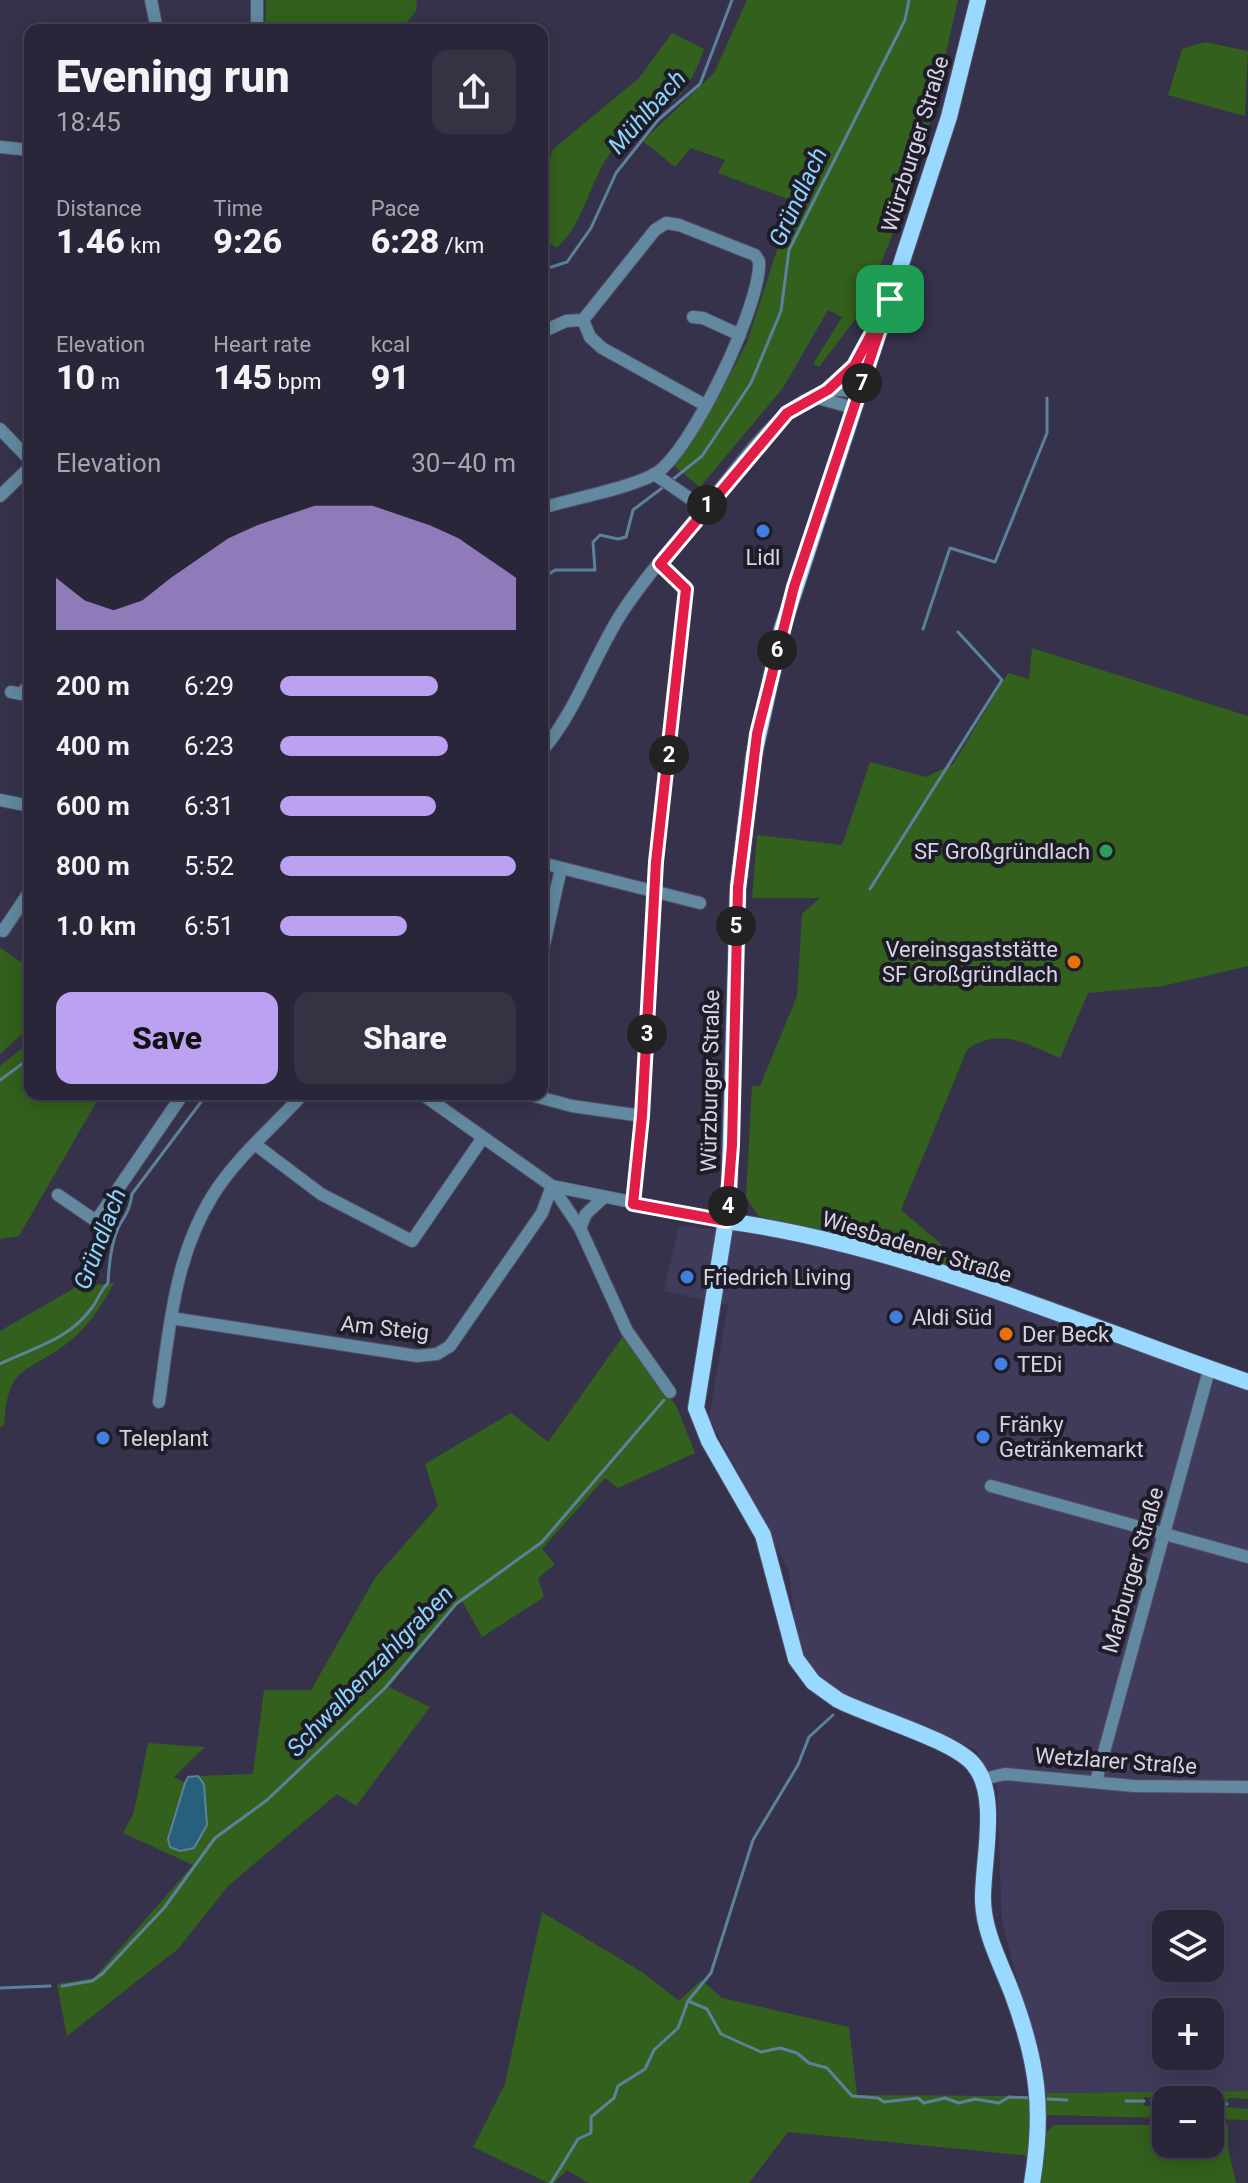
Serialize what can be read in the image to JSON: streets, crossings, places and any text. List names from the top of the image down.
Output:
{
  "streets": {
    "main road": ["Würzburger Straße", "Wiesbadener Straße"],
    "street": ["Am Steig", "Marburger Straße", "Wetzlarer Straße"]
  },
  "crossings": [
    ["Würzburger Straße", "Wiesbadener Straße"],
    ["Würzburger Straße", "Wetzlarer Straße"],
    ["Wiesbadener Straße", "Am Steig"],
    ["Wiesbadener Straße", "Marburger Straße"],
    ["Marburger Straße", "Wetzlarer Straße"]
  ],
  "water": ["Mühlbach", "Gründlach", "Schwalbenzahlgraben"],
  "places": [
    "Lidl",
    "SF Großgründlach",
    "Vereinsgaststätte SF Großgründlach",
    "Friedrich Living",
    "Aldi Süd",
    "Der Beck",
    "TEDi",
    "Fränky Getränkemarkt",
    "Teleplant"
  ],
  "page": {
    "heading": ["Evening run", "18:45"],
    "stats": [
      ["Distance", "1.46 km"],
      ["Time", "9:26"],
      ["Pace", "6:28 /km"],
      ["Elevation", "10 m"],
      ["Heart rate", "145 bpm"],
      ["kcal", "91"]
    ],
    "pins": [
      "7",
      "1",
      "6",
      "2",
      "5",
      "3",
      "4"
    ],
    "chart": ["Elevation", "30–40 m"],
    "list": [
      {
        "name": "200 m",
        "note": "6:29"
      },
      {
        "name": "400 m",
        "note": "6:23"
      },
      {
        "name": "600 m",
        "note": "6:31"
      },
      {
        "name": "800 m",
        "note": "5:52"
      },
      {
        "name": "1.0 km",
        "note": "6:51"
      }
    ],
    "buttons": ["Save", "Share"],
    "map_buttons": ["+", "−"]
  }
}
